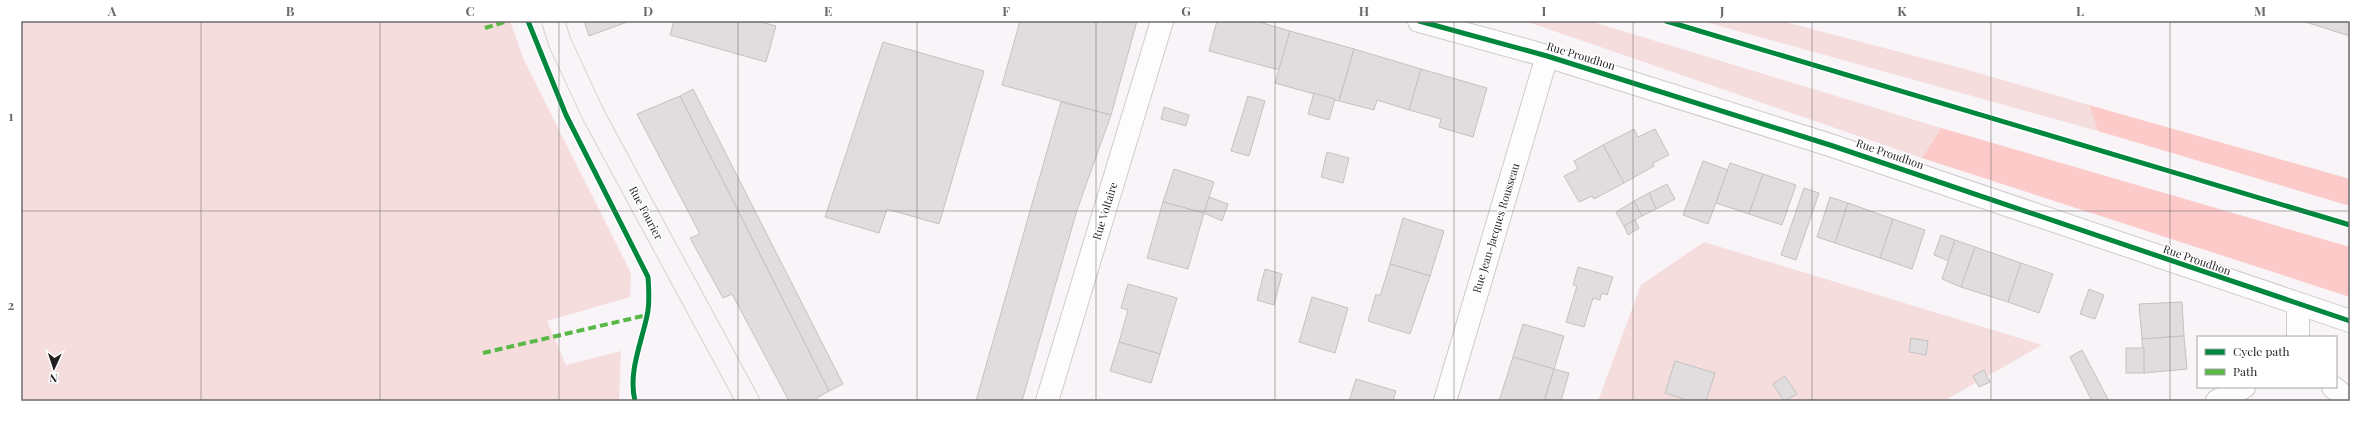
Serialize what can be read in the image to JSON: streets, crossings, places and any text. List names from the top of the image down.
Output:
{
  "streets": {
    "main road": ["Rue Fourier"],
    "street": ["Rue Proudhon", "Rue Voltaire", "Rue Jean-Jacques Rousseau"]
  },
  "crossings": [
    ["Rue Proudhon", "Rue Jean-Jacques Rousseau"]
  ],
  "legend": ["Cycle path", "Path"],
  "north": "bottom",
  "grid": {
    "columns": [
      "A",
      "B",
      "C",
      "D",
      "E",
      "F",
      "G",
      "H",
      "I",
      "J",
      "K",
      "L",
      "M"
    ],
    "rows": ["1", "2"]
  }
}
